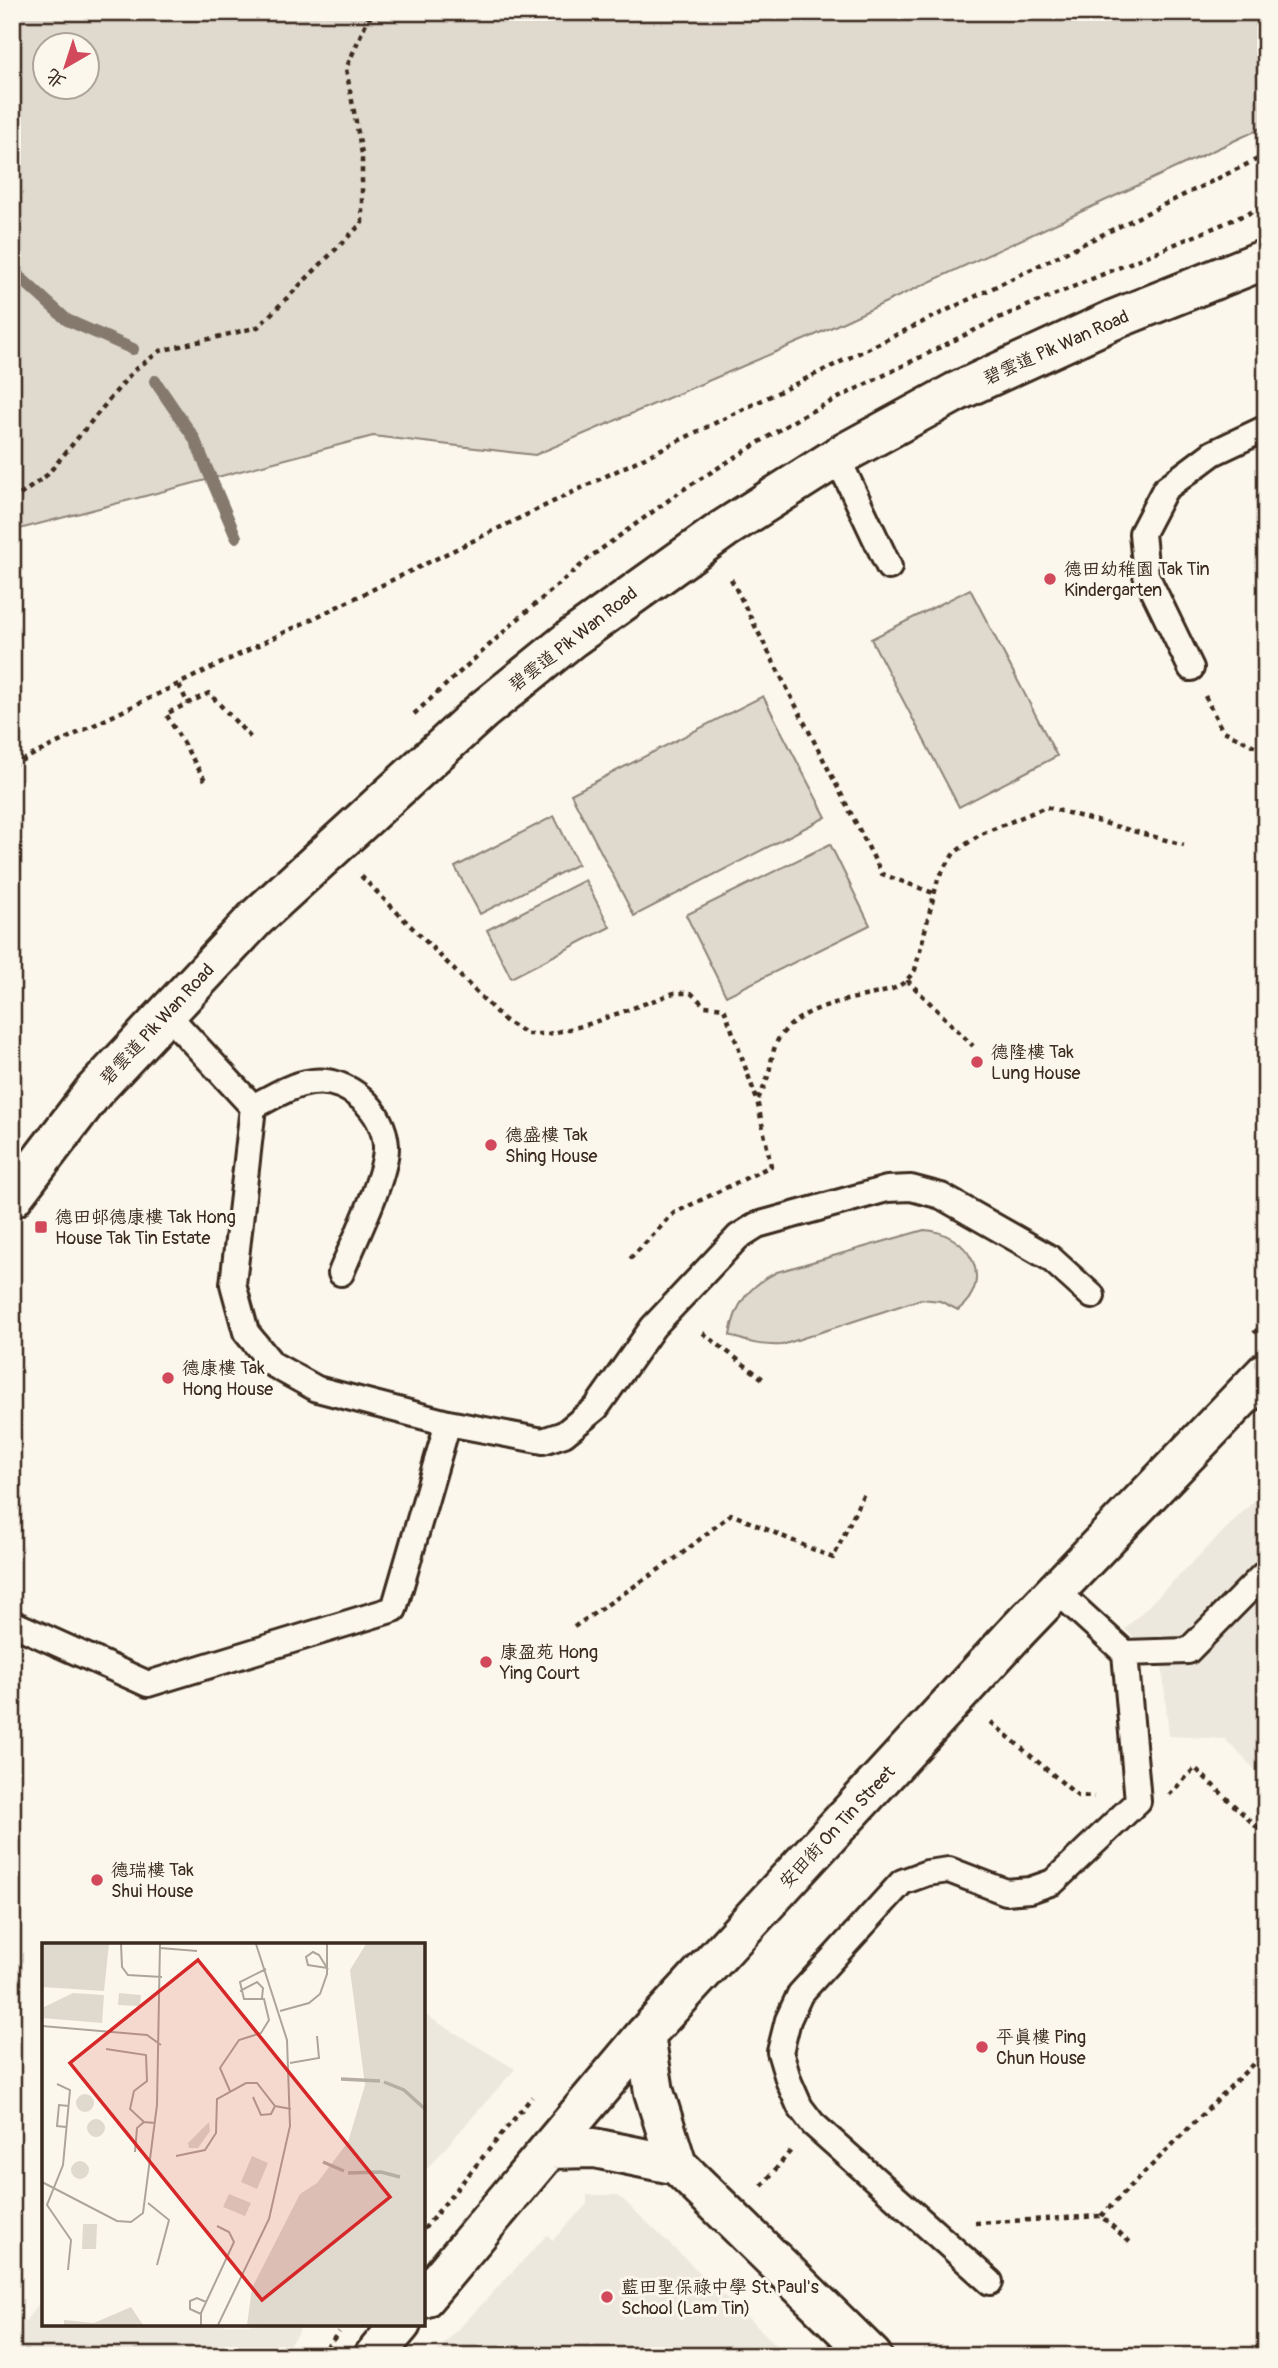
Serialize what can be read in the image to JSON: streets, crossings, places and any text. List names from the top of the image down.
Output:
{
  "streets": {
    "street": ["碧雲道 Pik Wan Road", "安田街 On Tin Street"]
  },
  "places": {
    "other": [
      "德田幼稚園 Tak Tin Kindergarten",
      "德隆樓 Tak Lung House",
      "德盛樓 Tak Shing House",
      "德康樓 Tak Hong House",
      "康盈苑 Hong Ying Court",
      "德瑞樓 Tak Shui House",
      "平真樓 Ping Chun House",
      "藍田聖保祿中學 St. Paul's School (Lam Tin)"
    ],
    "transit": ["德田邨德康樓 Tak Hong House Tak Tin Estate"]
  },
  "north": "bottom left"
}
